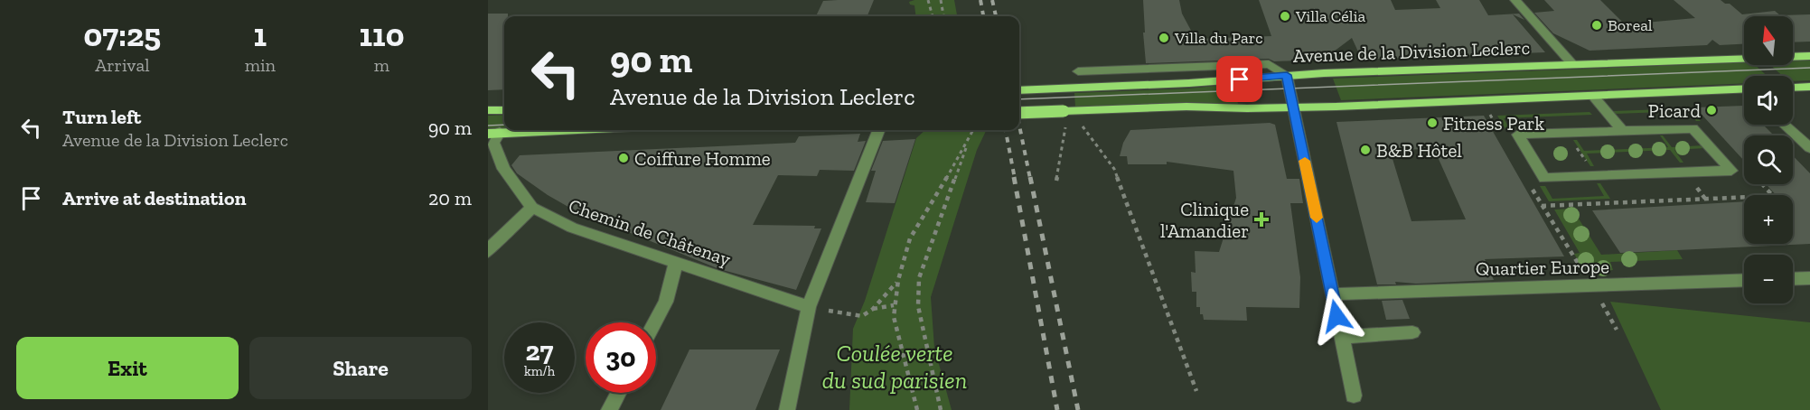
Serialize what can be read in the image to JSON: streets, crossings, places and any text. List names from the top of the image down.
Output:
{
  "streets": {
    "main road": ["Avenue de la Division Leclerc"],
    "street": ["Chemin de Châtenay", "Quartier Europe"]
  },
  "parks": ["Coulée verte du sud parisien"],
  "places": {
    "other": [
      "Villa Célia",
      "Boreal",
      "Villa du Parc",
      "Picard",
      "Fitness Park",
      "B&B Hôtel",
      "Coiffure Homme"
    ],
    "health": ["Clinique l'Amandier"]
  },
  "north": "top",
  "page": {
    "eta": [
      "07:25",
      "Arrival",
      "1",
      "min",
      "110",
      "m"
    ],
    "map_buttons": ["+", "−"],
    "turn": ["90 m", "Avenue de la Division Leclerc"],
    "list": [
      {
        "name": "Turn left",
        "note": "Avenue de la Division Leclerc",
        "value": "90 m"
      },
      {
        "name": "Arrive at destination",
        "value": "20 m"
      }
    ],
    "speed": "27 km/h",
    "limit": "30",
    "buttons": ["Exit", "Share"]
  }
}
